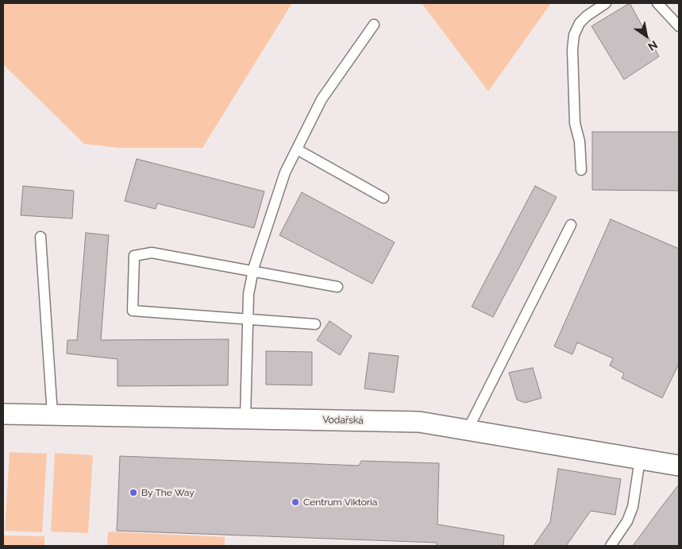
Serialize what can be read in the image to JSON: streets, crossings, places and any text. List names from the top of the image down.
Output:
{
  "streets": {
    "street": ["Vodařská"]
  },
  "places": ["By The Way", "Centrum Viktoria"],
  "north": "bottom right"
}
